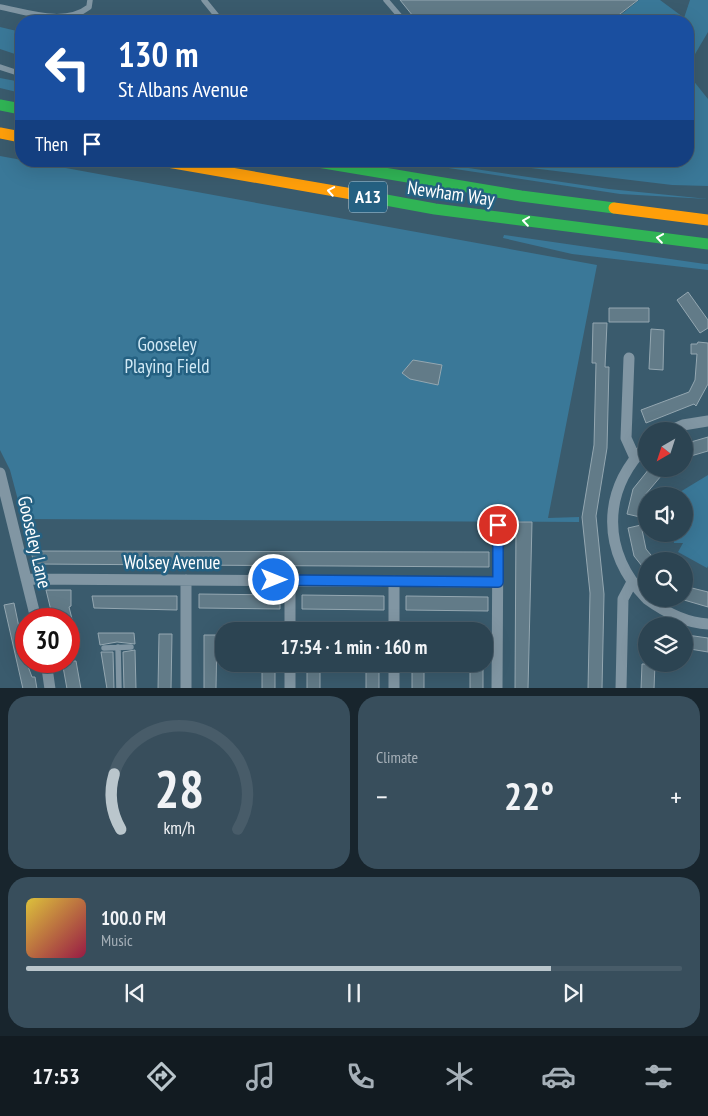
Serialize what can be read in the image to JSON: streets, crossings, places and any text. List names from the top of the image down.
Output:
{
  "streets": {
    "highway": ["Newham Way", "A13"],
    "street": ["Gooseley Lane", "Wolsey Avenue"]
  },
  "crossings": [
    ["Newham Way", "A13"],
    ["Gooseley Lane", "Wolsey Avenue"]
  ],
  "parks": ["Gooseley Playing Field"],
  "north": "bottom left",
  "page": {
    "turn": ["130 m", "St Albans Avenue"],
    "then": "Then",
    "limit": "30",
    "trip": "17:54 · 1 min · 160 m",
    "tile": "Climate",
    "heat": ["−", "22°", "+"],
    "song": ["100.0 FM", "Music"],
    "tabs": "17:53",
    "gauge": ["28", "km/h"]
  }
}
